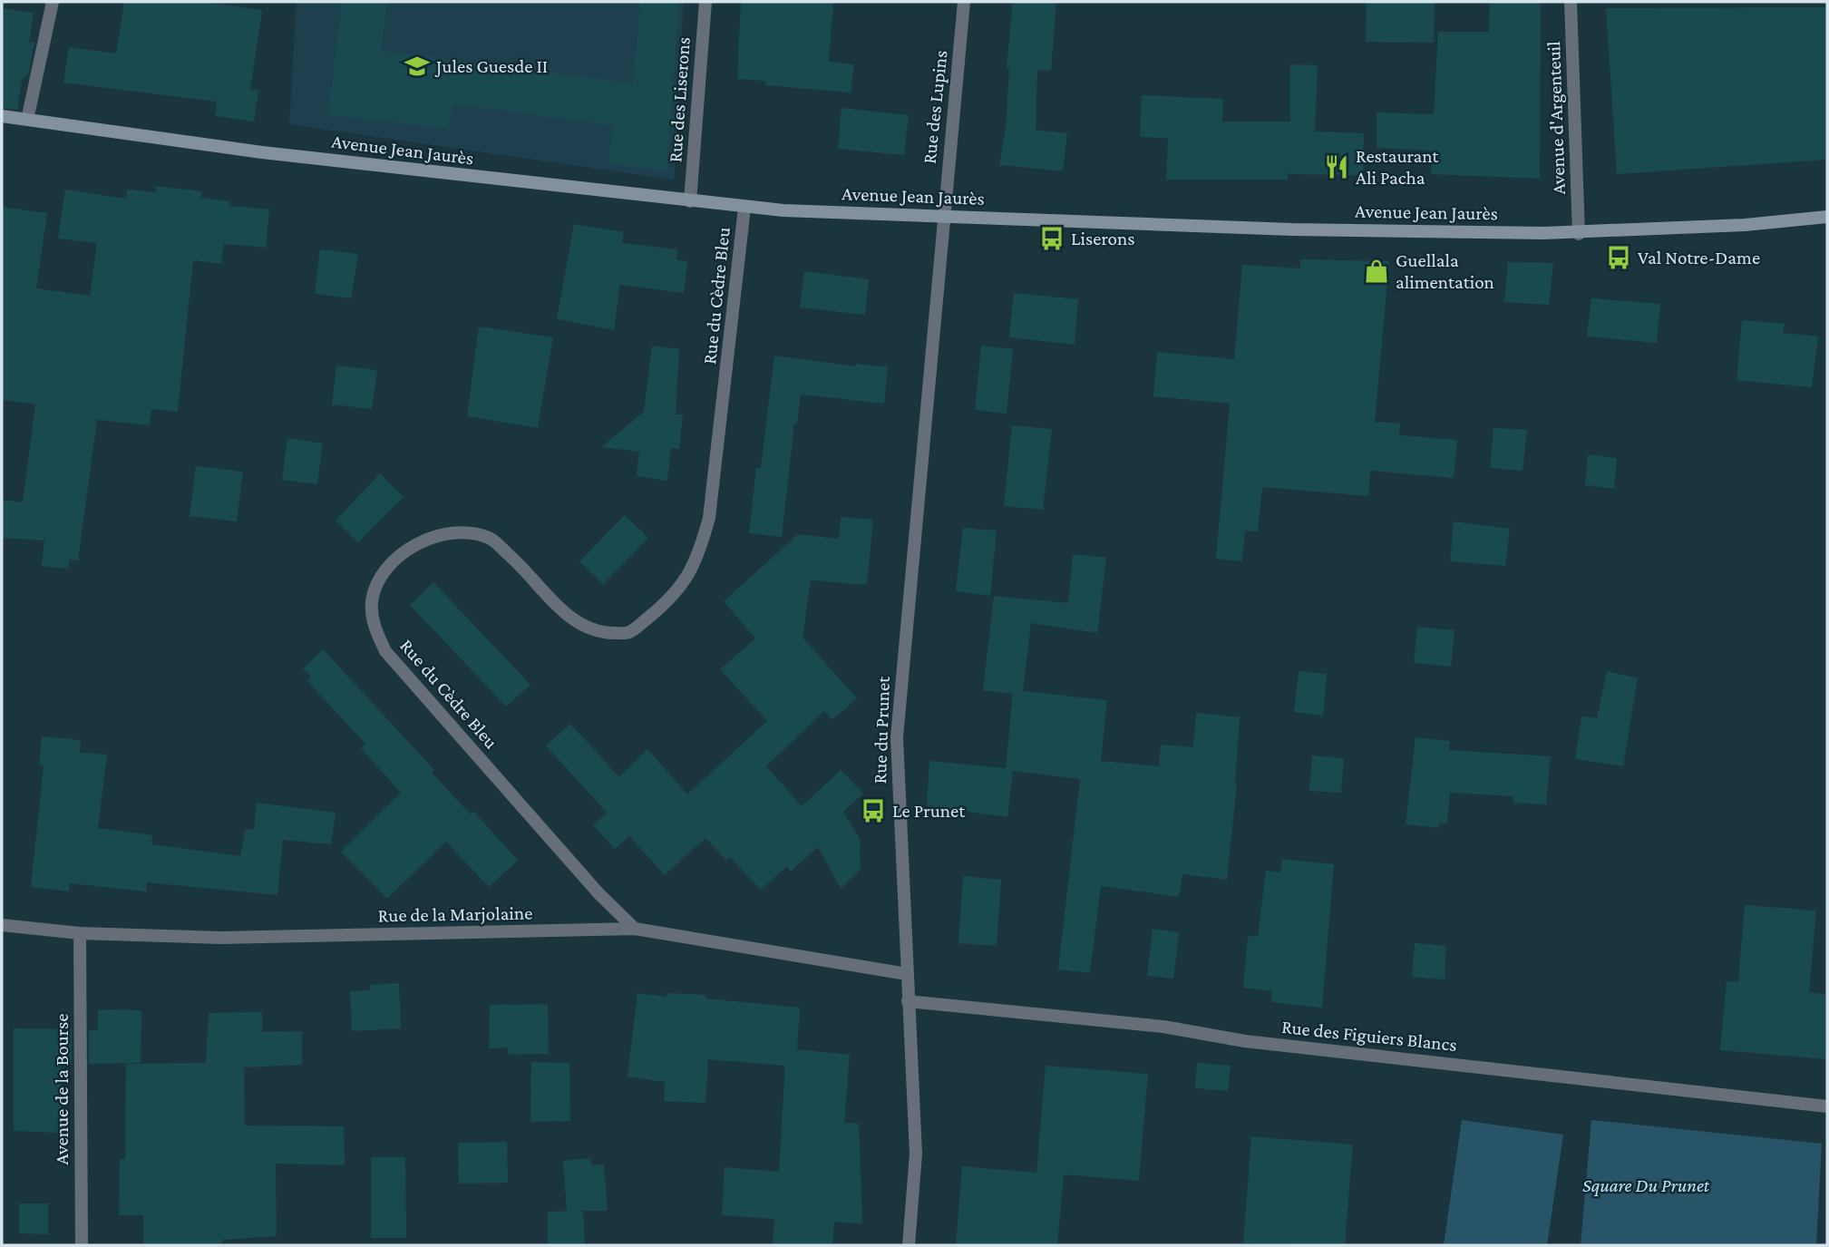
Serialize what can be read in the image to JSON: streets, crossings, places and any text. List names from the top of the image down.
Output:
{
  "streets": {
    "main road": ["Avenue Jean Jaurès"],
    "street": [
      "Rue des Liserons",
      "Rue des Lupins",
      "Avenue d'Argenteuil",
      "Rue du Cèdre Bleu",
      "Rue du Prunet",
      "Rue de la Marjolaine",
      "Rue des Figuiers Blancs",
      "Avenue de la Bourse"
    ]
  },
  "crossings": [
    ["Rue des Liserons", "Avenue Jean Jaurès"],
    ["Rue des Lupins", "Avenue Jean Jaurès"],
    ["Rue des Lupins", "Rue du Prunet"],
    ["Avenue d'Argenteuil", "Avenue Jean Jaurès"],
    ["Avenue Jean Jaurès", "Rue du Cèdre Bleu"],
    ["Avenue Jean Jaurès", "Rue du Prunet"],
    ["Rue du Cèdre Bleu", "Rue de la Marjolaine"],
    ["Rue du Prunet", "Rue de la Marjolaine"],
    ["Rue du Prunet", "Rue des Figuiers Blancs"],
    ["Rue de la Marjolaine", "Avenue de la Bourse"]
  ],
  "parks": ["Square Du Prunet"],
  "places": {
    "school or university": ["Jules Guesde II"],
    "restaurant": ["Restaurant Ali Pacha"],
    "bus stop": ["Liserons", "Val Notre-Dame", "Le Prunet"],
    "shop": ["Guellala alimentation"]
  }
}
